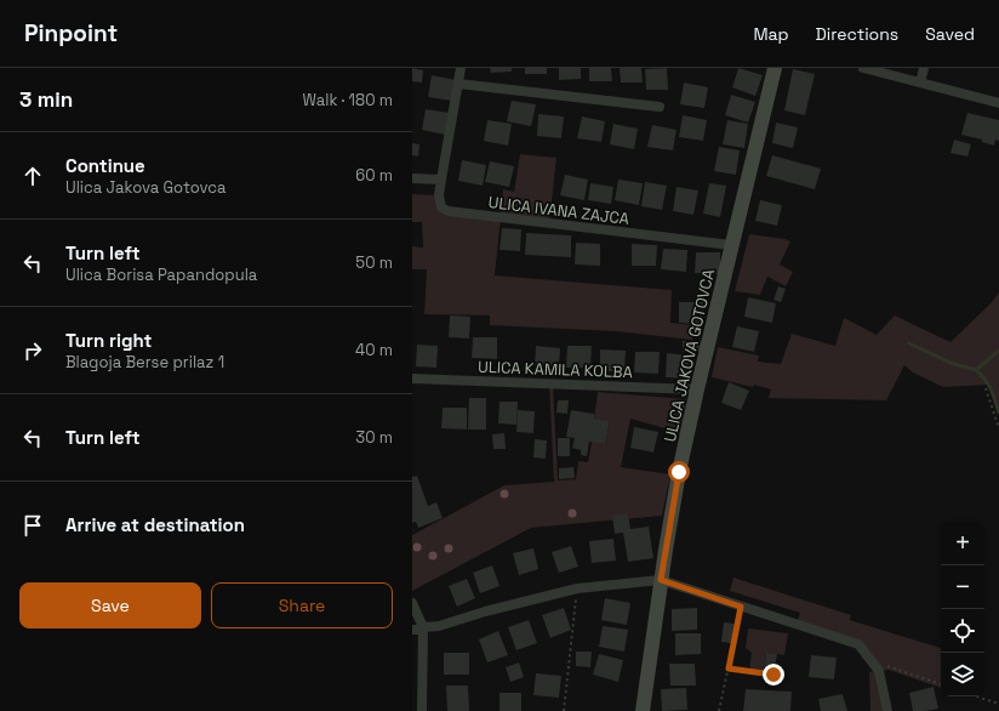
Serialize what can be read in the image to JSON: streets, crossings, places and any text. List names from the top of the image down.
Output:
{
  "streets": {
    "street": ["ULICA IVANA ZAJCA", "ULICA JAKOVA GOTOVCA", "ULICA KAMILA KOLBA"]
  },
  "crossings": [
    ["ULICA IVANA ZAJCA", "ULICA JAKOVA GOTOVCA"],
    ["ULICA JAKOVA GOTOVCA", "ULICA KAMILA KOLBA"]
  ],
  "page": {
    "header": "Pinpoint",
    "nav": ["Map", "Directions", "Saved"],
    "heading": ["3 min", "Walk · 180 m"],
    "list": [
      ["Continue", "Ulica Jakova Gotovca", "60 m"],
      ["Turn left", "Ulica Borisa Papandopula", "50 m"],
      ["Turn right", "Blagoja Berse prilaz 1", "40 m"],
      ["Turn left", "30 m"],
      "Arrive at destination"
    ],
    "map_buttons": ["+", "−"],
    "buttons": ["Save", "Share"]
  }
}
